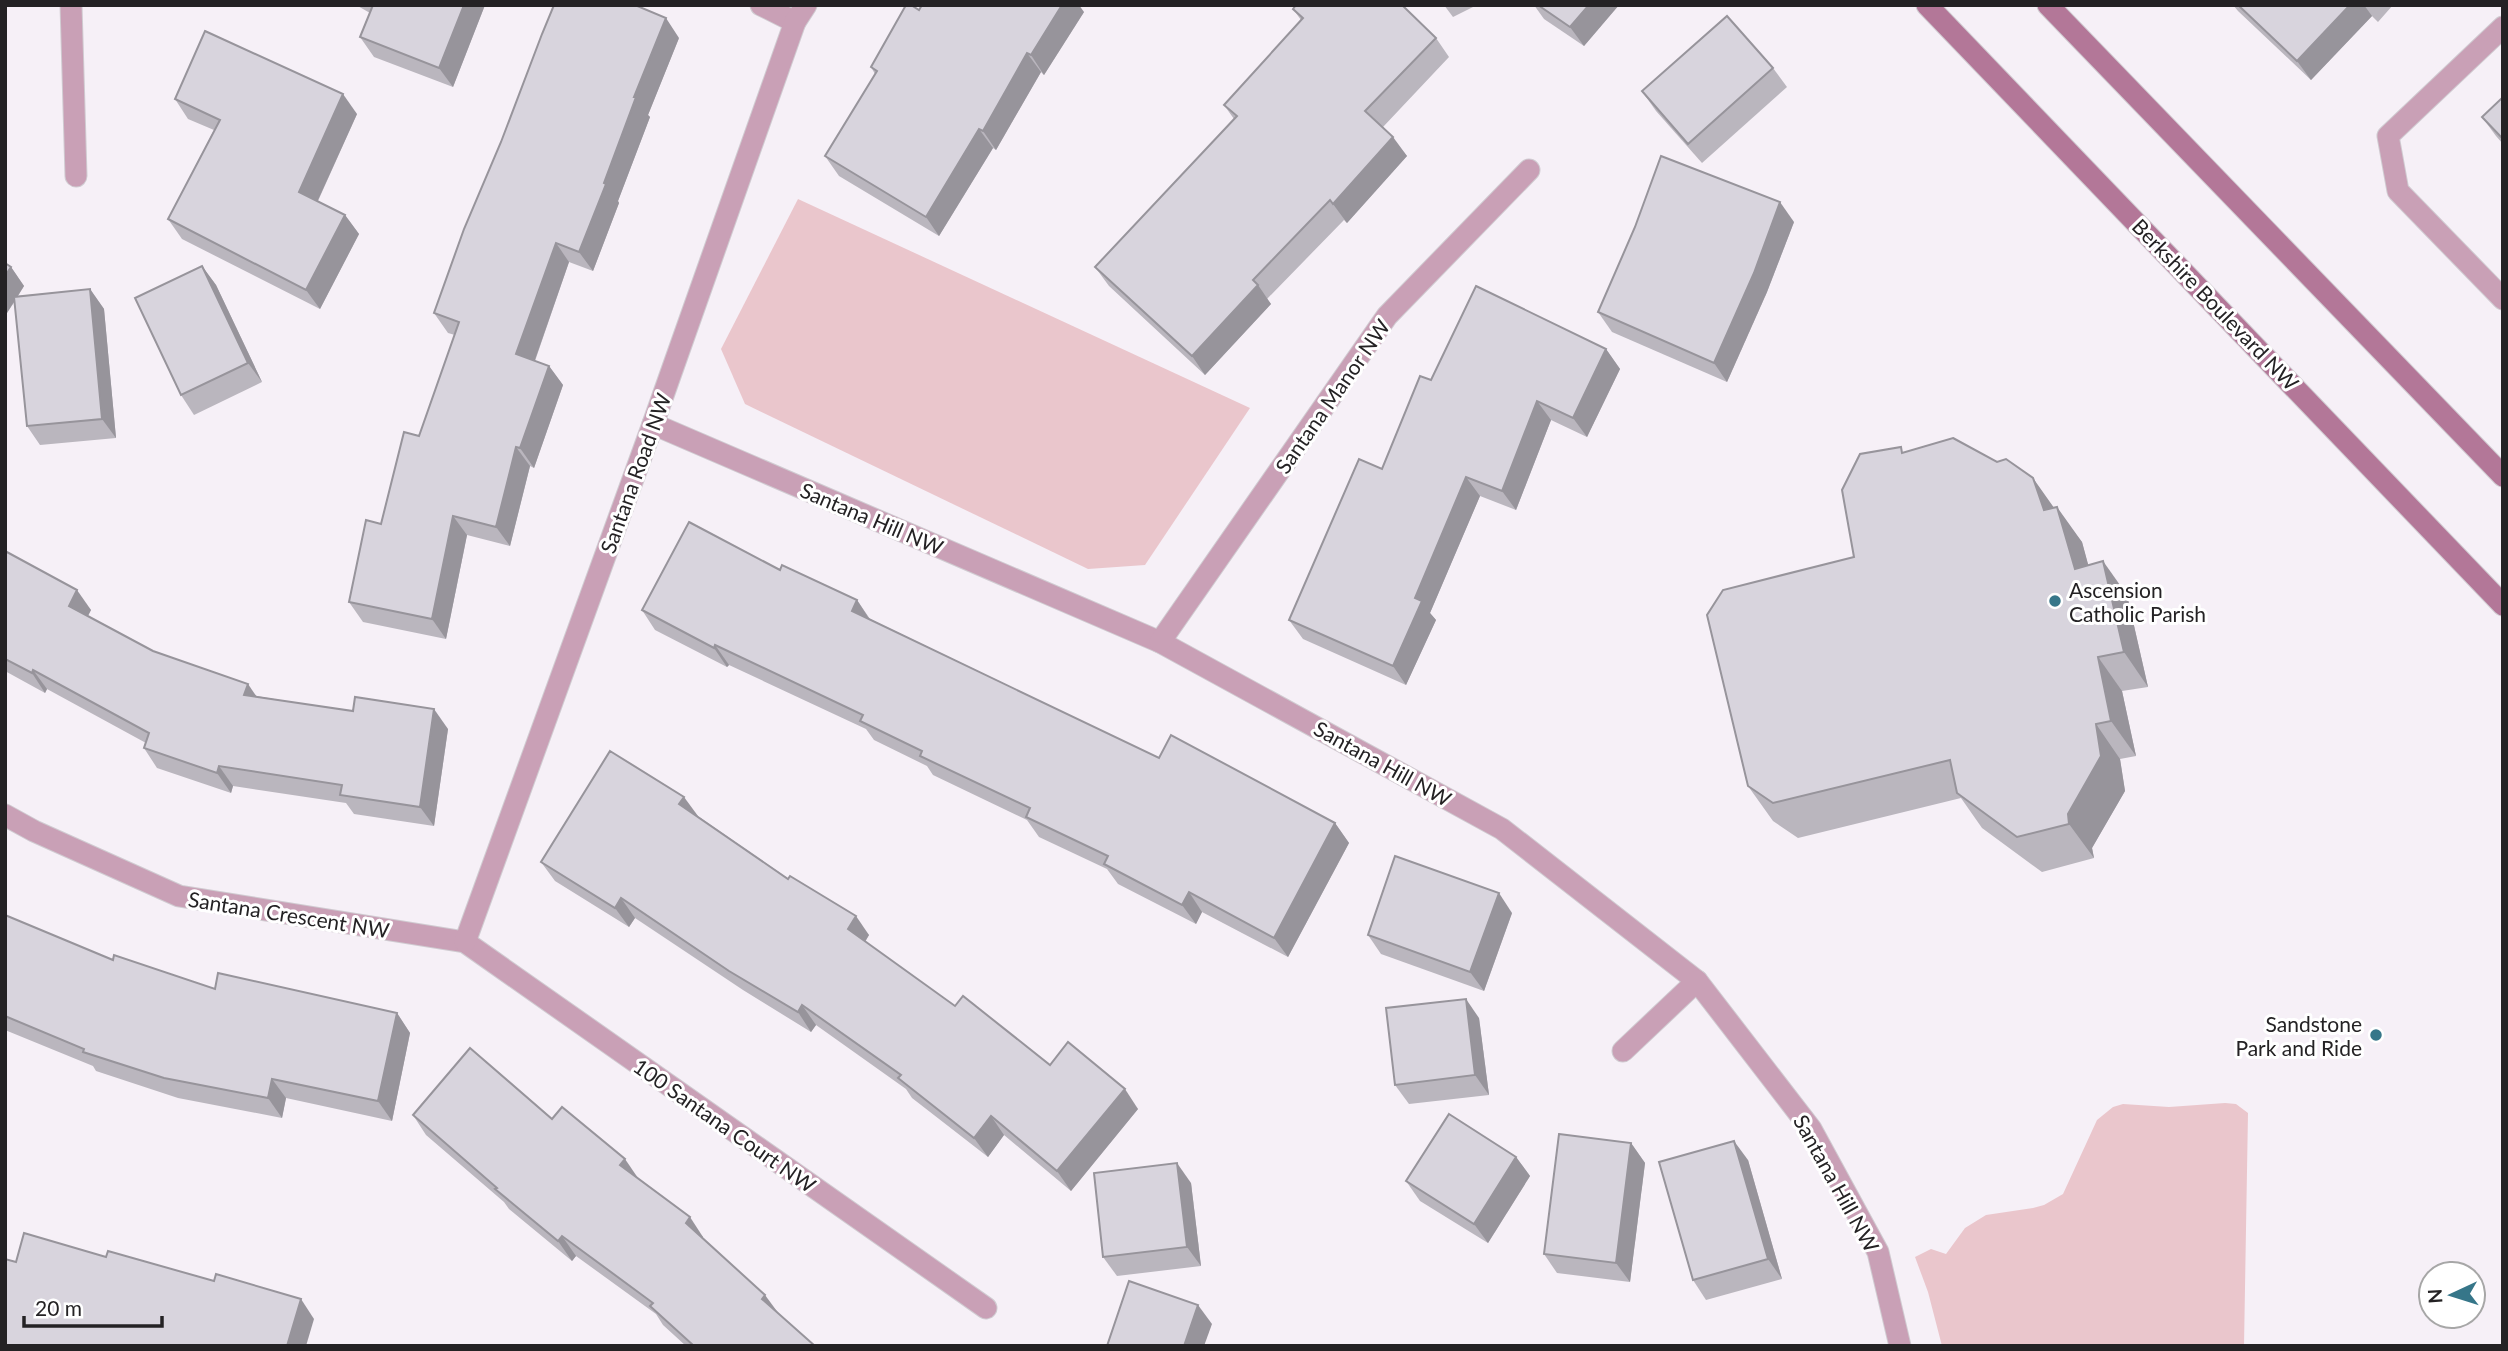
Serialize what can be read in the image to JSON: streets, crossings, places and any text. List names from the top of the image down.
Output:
{
  "streets": {
    "main road": ["Berkshire Boulevard NW"],
    "street": [
      "Santana Manor NW",
      "Santana Road NW",
      "Santana Hill NW",
      "Santana Crescent NW",
      "100 Santana Court NW"
    ]
  },
  "crossings": [
    ["Santana Manor NW", "Santana Hill NW"],
    ["Santana Road NW", "Santana Hill NW"],
    ["Santana Road NW", "Santana Crescent NW"],
    ["Santana Road NW", "100 Santana Court NW"],
    ["Santana Crescent NW", "100 Santana Court NW"]
  ],
  "places": ["Ascension Catholic Parish", "Sandstone Park and Ride"],
  "scale_bar": "20 m",
  "north": "left"
}
